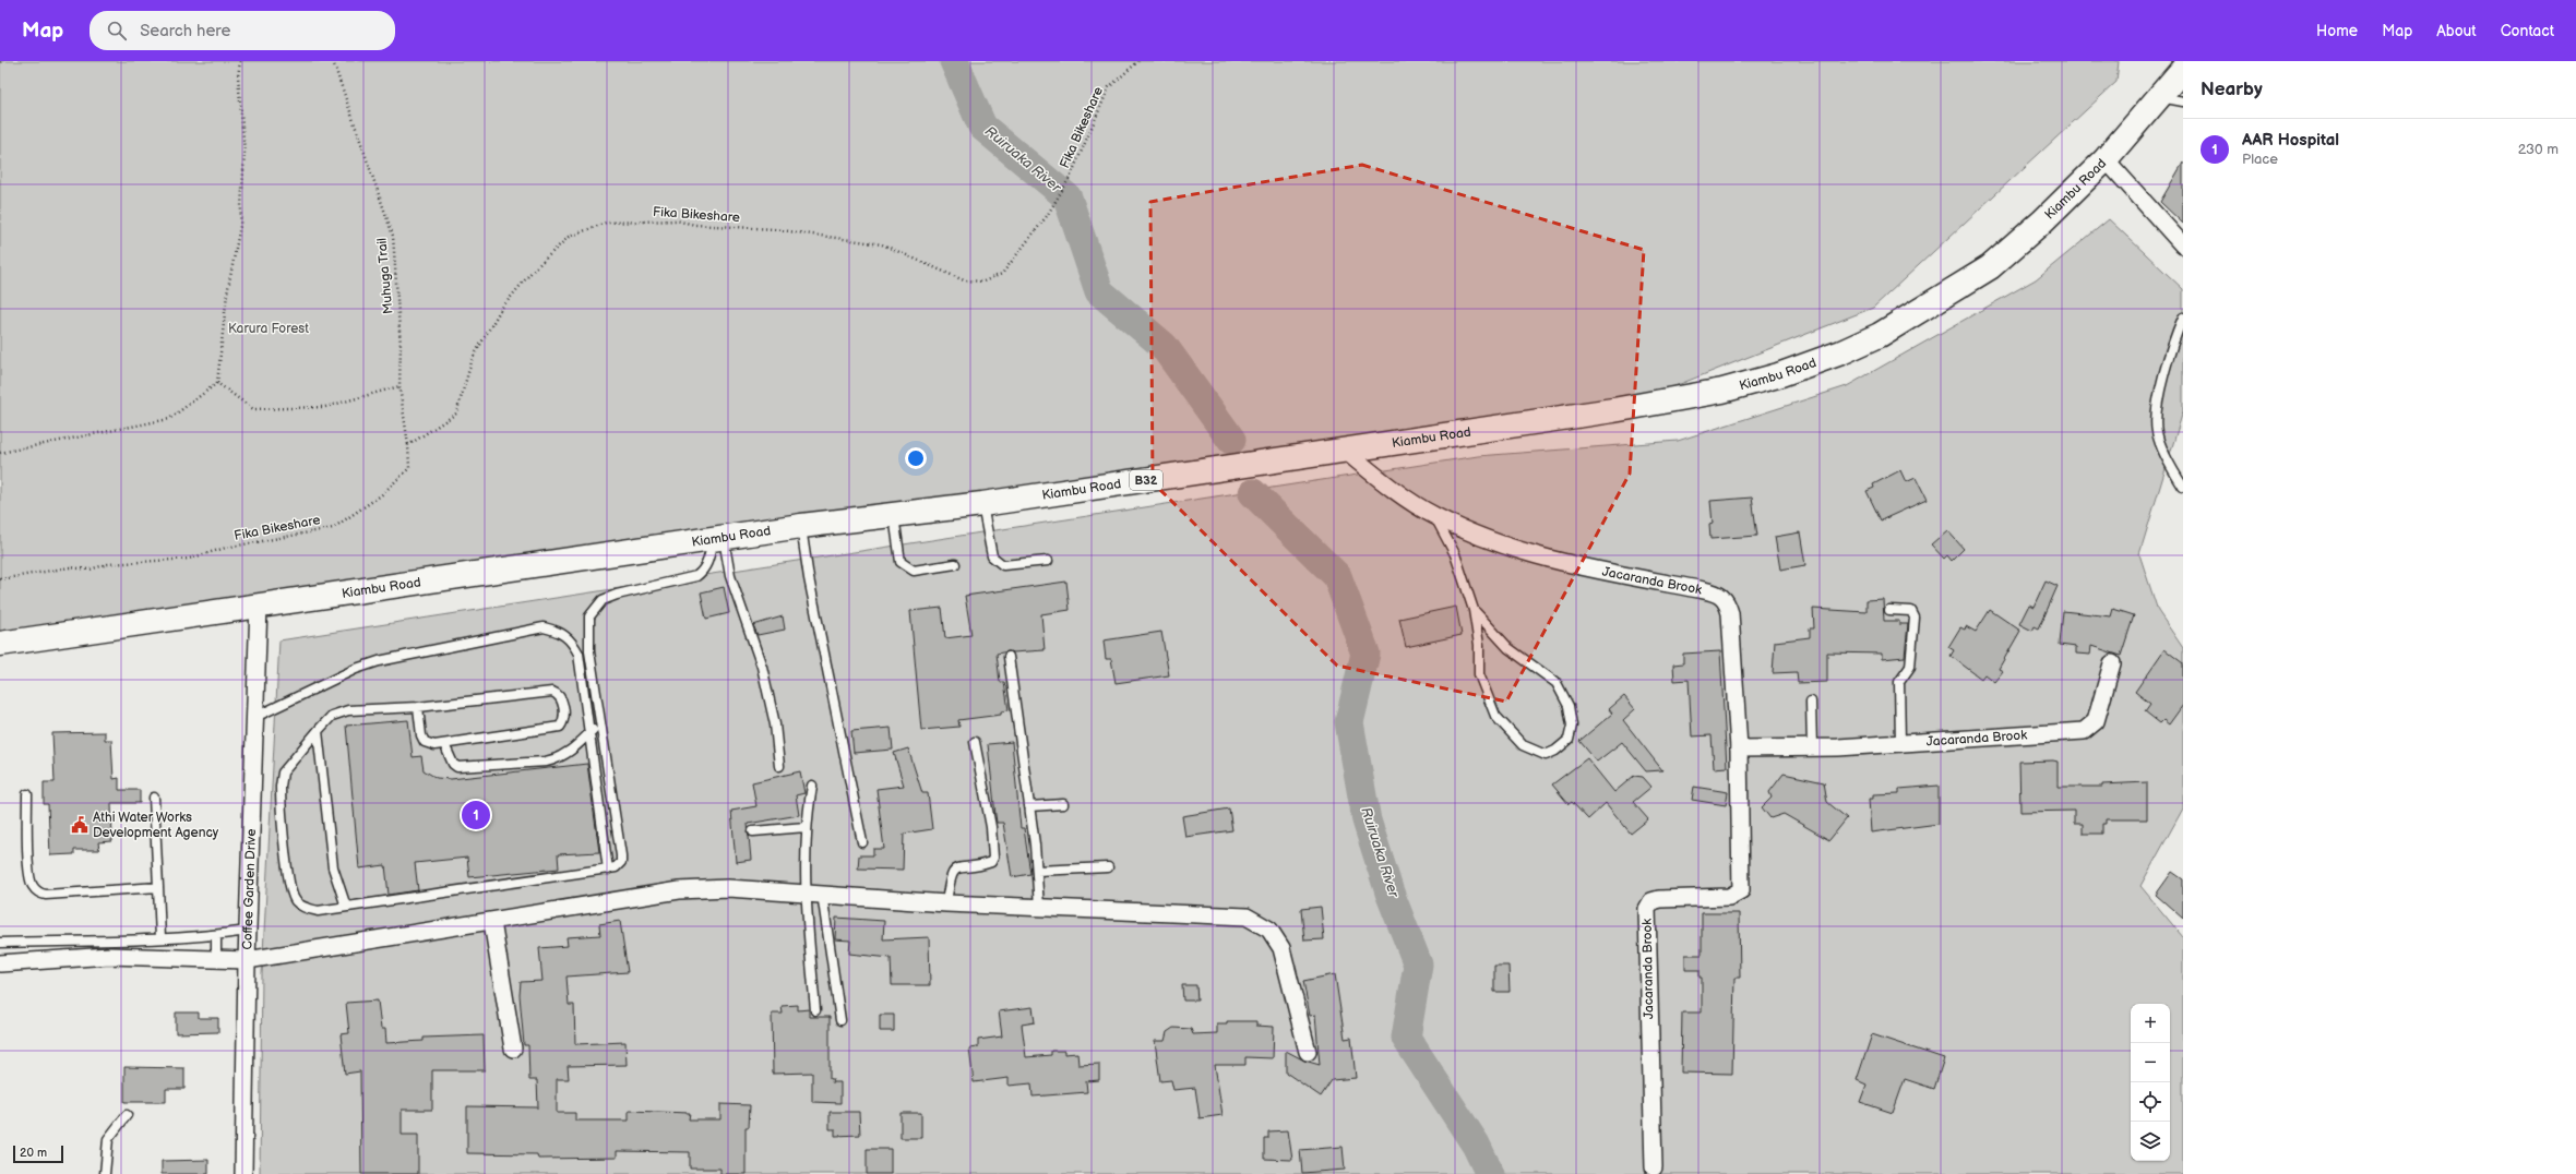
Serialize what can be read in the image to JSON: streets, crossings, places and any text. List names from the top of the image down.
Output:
{
  "streets": {
    "highway": ["Kiambu Road", "B32"],
    "street": ["Jacaranda Brook", "Coffee Garden Drive"],
    "path": ["Fika Bikeshare", "Muhuga Trail"]
  },
  "crossings": [
    ["Fika Bikeshare", "Muhuga Trail"],
    ["Kiambu Road", "Jacaranda Brook"],
    ["Kiambu Road", "Coffee Garden Drive"]
  ],
  "water": ["Ruiruaka River"],
  "parks": ["Karura Forest"],
  "places": {
    "public building": ["Athi Water Works Development Agency"]
  },
  "scale_bar": "20 m",
  "page": {
    "header": "Map",
    "search": "Search here",
    "nav": [
      "Home",
      "Map",
      "About",
      "Contact"
    ],
    "heading": "Nearby",
    "list": [
      {
        "mark": "1",
        "name": "AAR Hospital",
        "note": "Place",
        "value": "230 m"
      }
    ],
    "pins": "1",
    "map_buttons": ["+", "−"],
    "scale": "20 m"
  }
}
